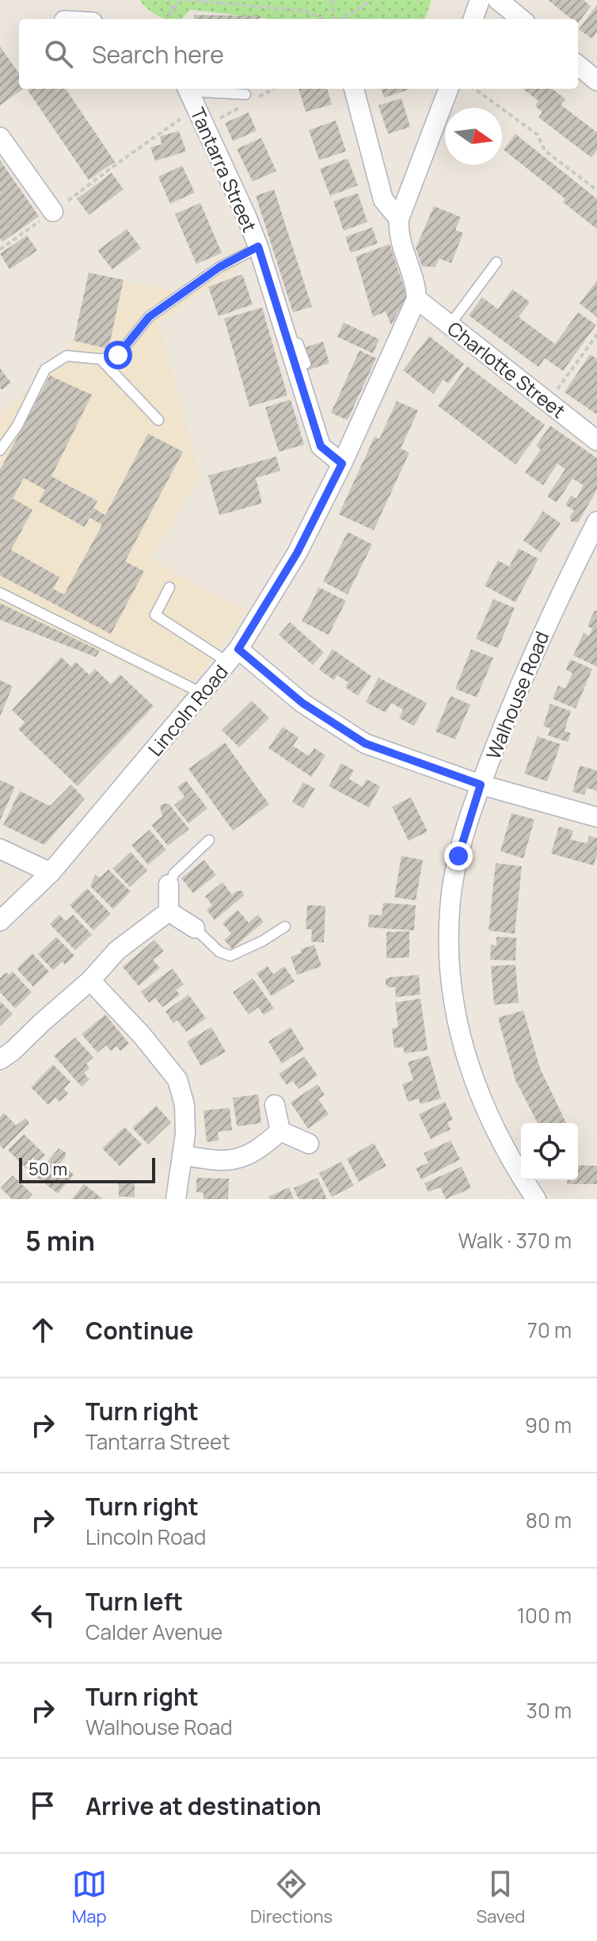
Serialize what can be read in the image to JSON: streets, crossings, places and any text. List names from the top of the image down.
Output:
{
  "streets": {
    "street": [
      "Tantarra Street",
      "Charlotte Street",
      "Walhouse Road",
      "Lincoln Road"
    ]
  },
  "crossings": [
    ["Tantarra Street", "Lincoln Road"],
    ["Charlotte Street", "Lincoln Road"]
  ],
  "scale_bar": "50 m",
  "north": "right",
  "page": {
    "search": "Search here",
    "scale": "50 m",
    "heading": ["5 min", "Walk · 370 m"],
    "list": [
      ["Continue", "70 m"],
      ["Turn right", "Tantarra Street", "90 m"],
      ["Turn right", "Lincoln Road", "80 m"],
      ["Turn left", "Calder Avenue", "100 m"],
      ["Turn right", "Walhouse Road", "30 m"],
      "Arrive at destination"
    ],
    "nav": ["Map", "Directions", "Saved"]
  }
}
